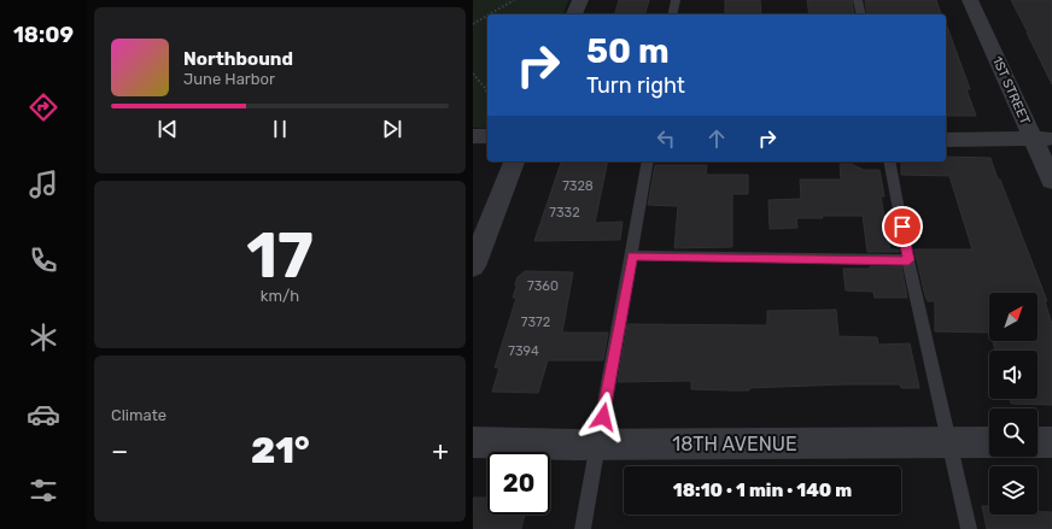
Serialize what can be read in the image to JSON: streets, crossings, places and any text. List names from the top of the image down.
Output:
{
  "streets": {
    "street": ["1ST STREET", "18TH AVENUE"]
  },
  "house_numbers": [
    "7328",
    "7332",
    "7360",
    "7372",
    "7394"
  ],
  "north": "top right",
  "page": {
    "tabs": "18:09",
    "turn": ["50 m", "Turn right"],
    "song": ["Northbound", "June Harbor"],
    "tile": [
      ["17", "km/h"],
      "Climate"
    ],
    "heat": ["−", "21°", "+"],
    "limit": "20",
    "trip": "18:10 · 1 min · 140 m"
  }
}
